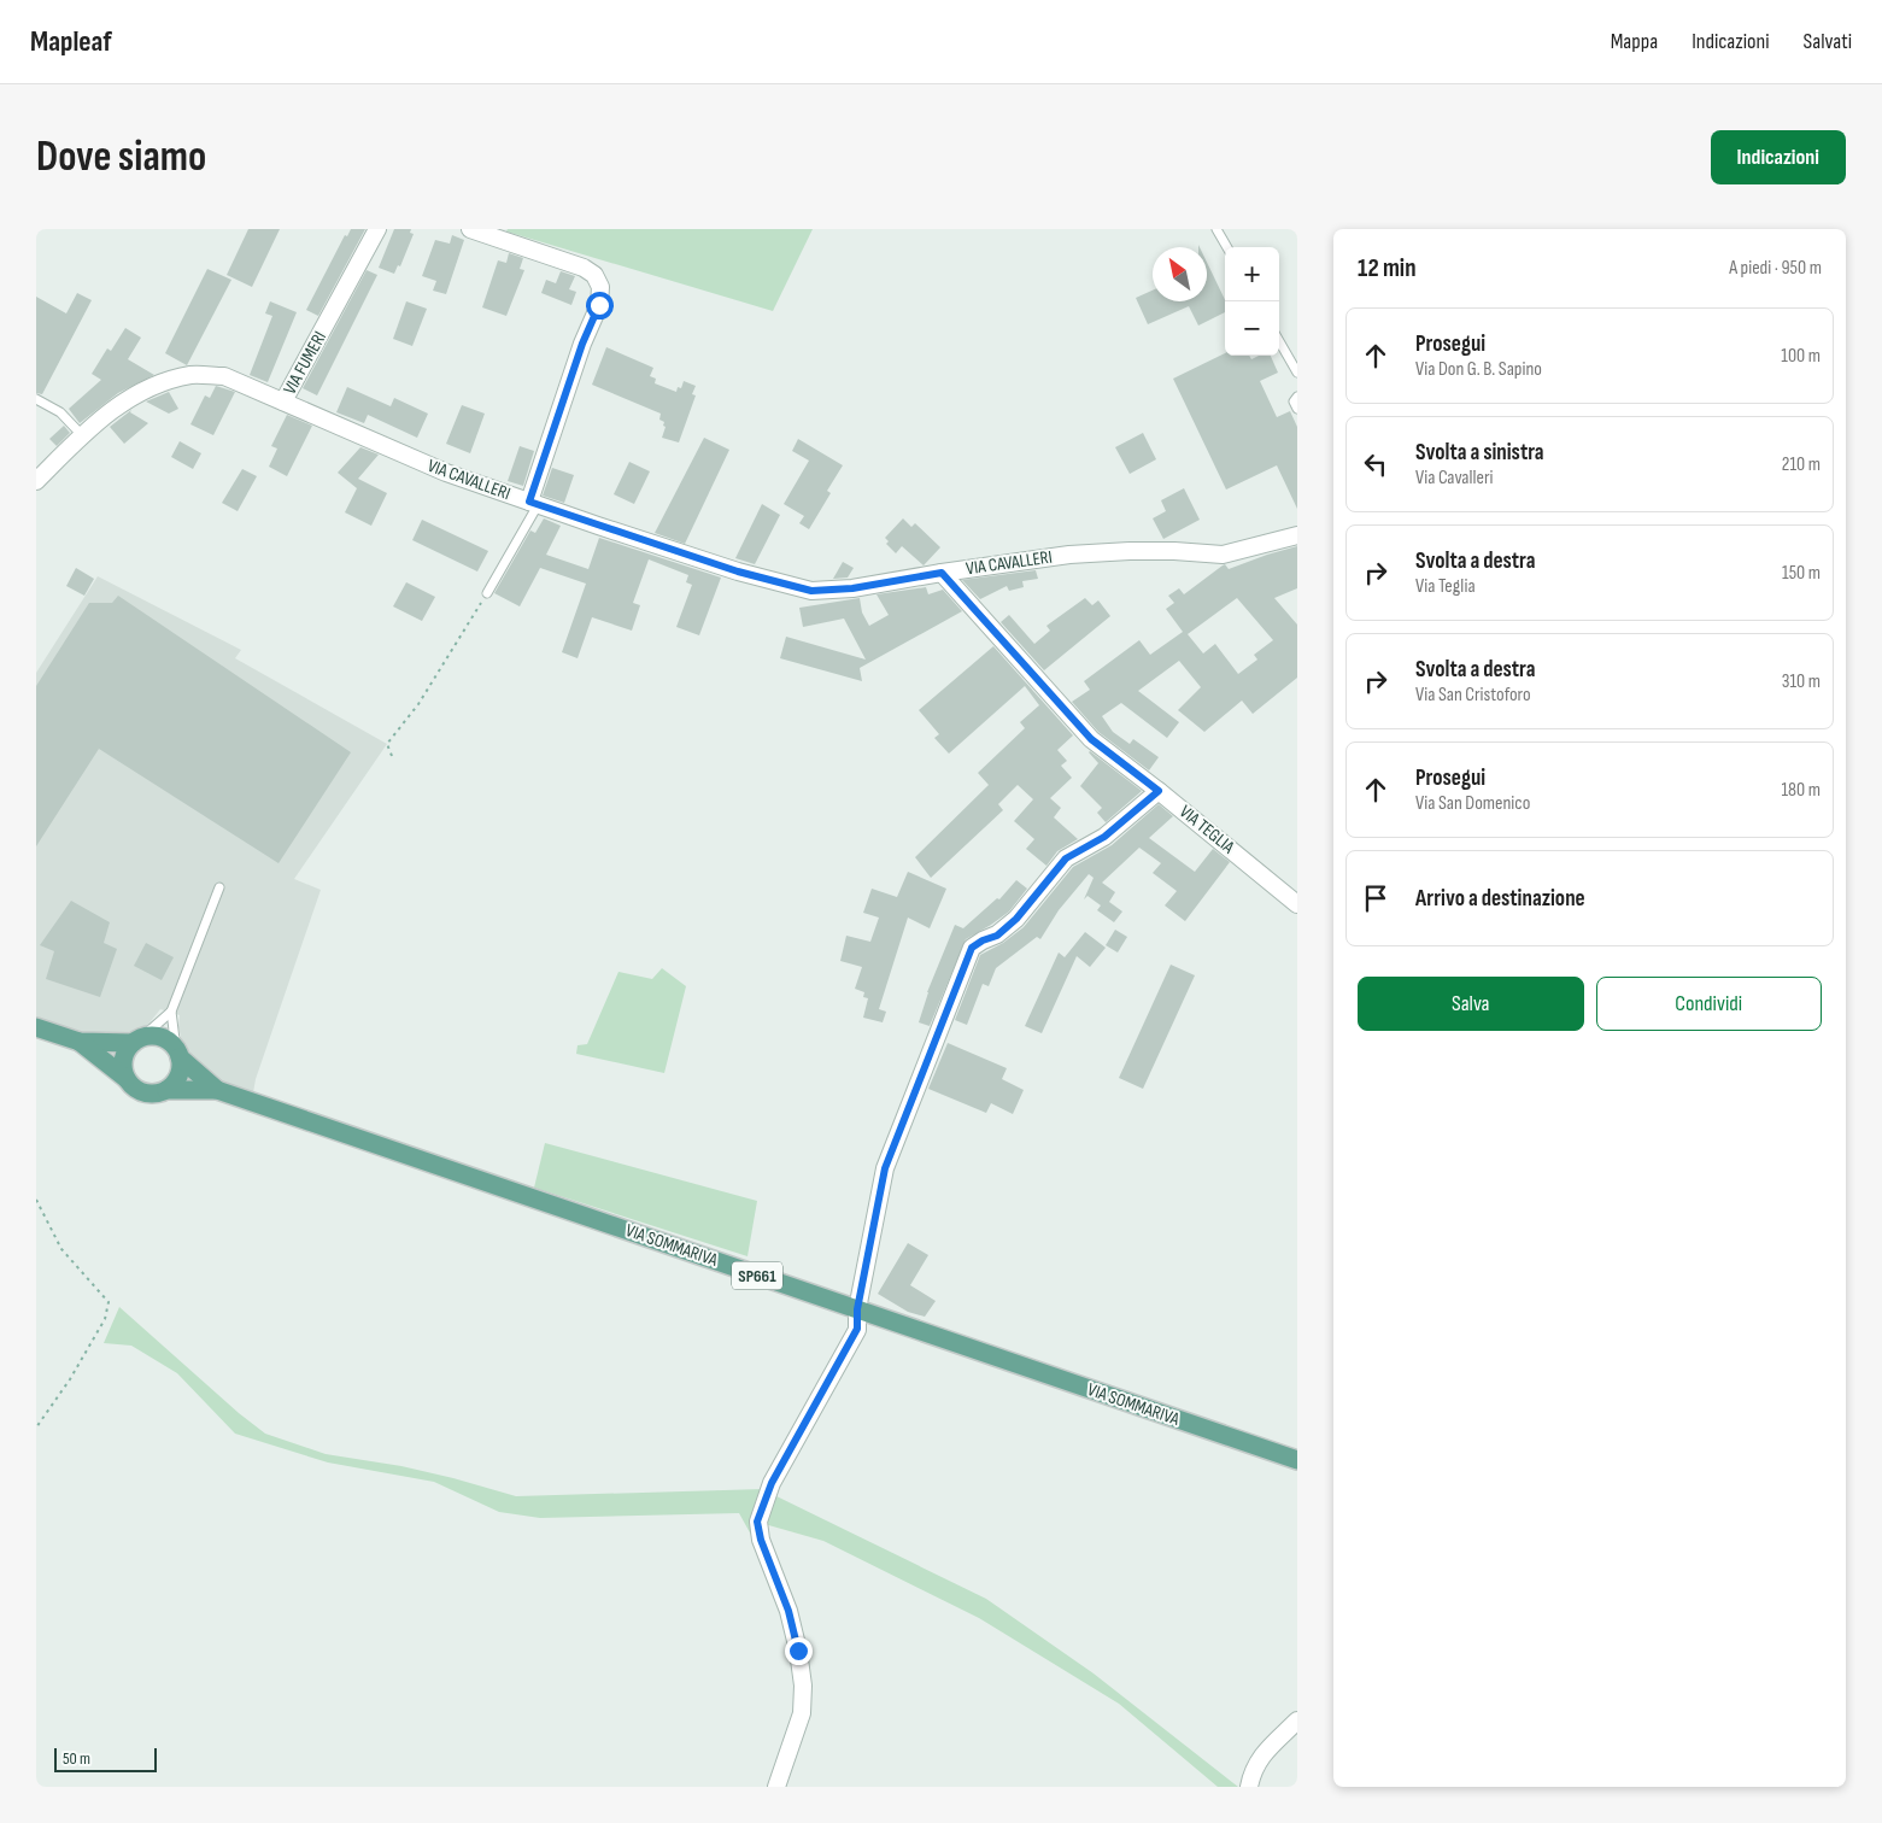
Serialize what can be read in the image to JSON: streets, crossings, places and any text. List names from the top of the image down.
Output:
{
  "streets": {
    "main road": ["VIA SOMMARIVA", "SP661"],
    "street": ["VIA FUMERI", "VIA CAVALLERI", "VIA TEGLIA"]
  },
  "crossings": [
    ["VIA FUMERI", "VIA CAVALLERI"],
    ["VIA CAVALLERI", "VIA TEGLIA"]
  ],
  "scale_bar": "50 m",
  "north": "top left",
  "page": {
    "header": "Mapleaf",
    "nav": ["Mappa", "Indicazioni", "Salvati"],
    "buttons": [
      "Indicazioni",
      ["Salva", "Condividi"]
    ],
    "title": "Dove siamo",
    "heading": ["12 min", "A piedi · 950 m"],
    "map_buttons": ["+", "−"],
    "list": [
      ["Prosegui", "Via Don G. B. Sapino", "100 m"],
      ["Svolta a sinistra", "Via Cavalleri", "210 m"],
      ["Svolta a destra", "Via Teglia", "150 m"],
      ["Svolta a destra", "Via San Cristoforo", "310 m"],
      ["Prosegui", "Via San Domenico", "180 m"],
      "Arrivo a destinazione"
    ],
    "scale": "50 m"
  }
}
